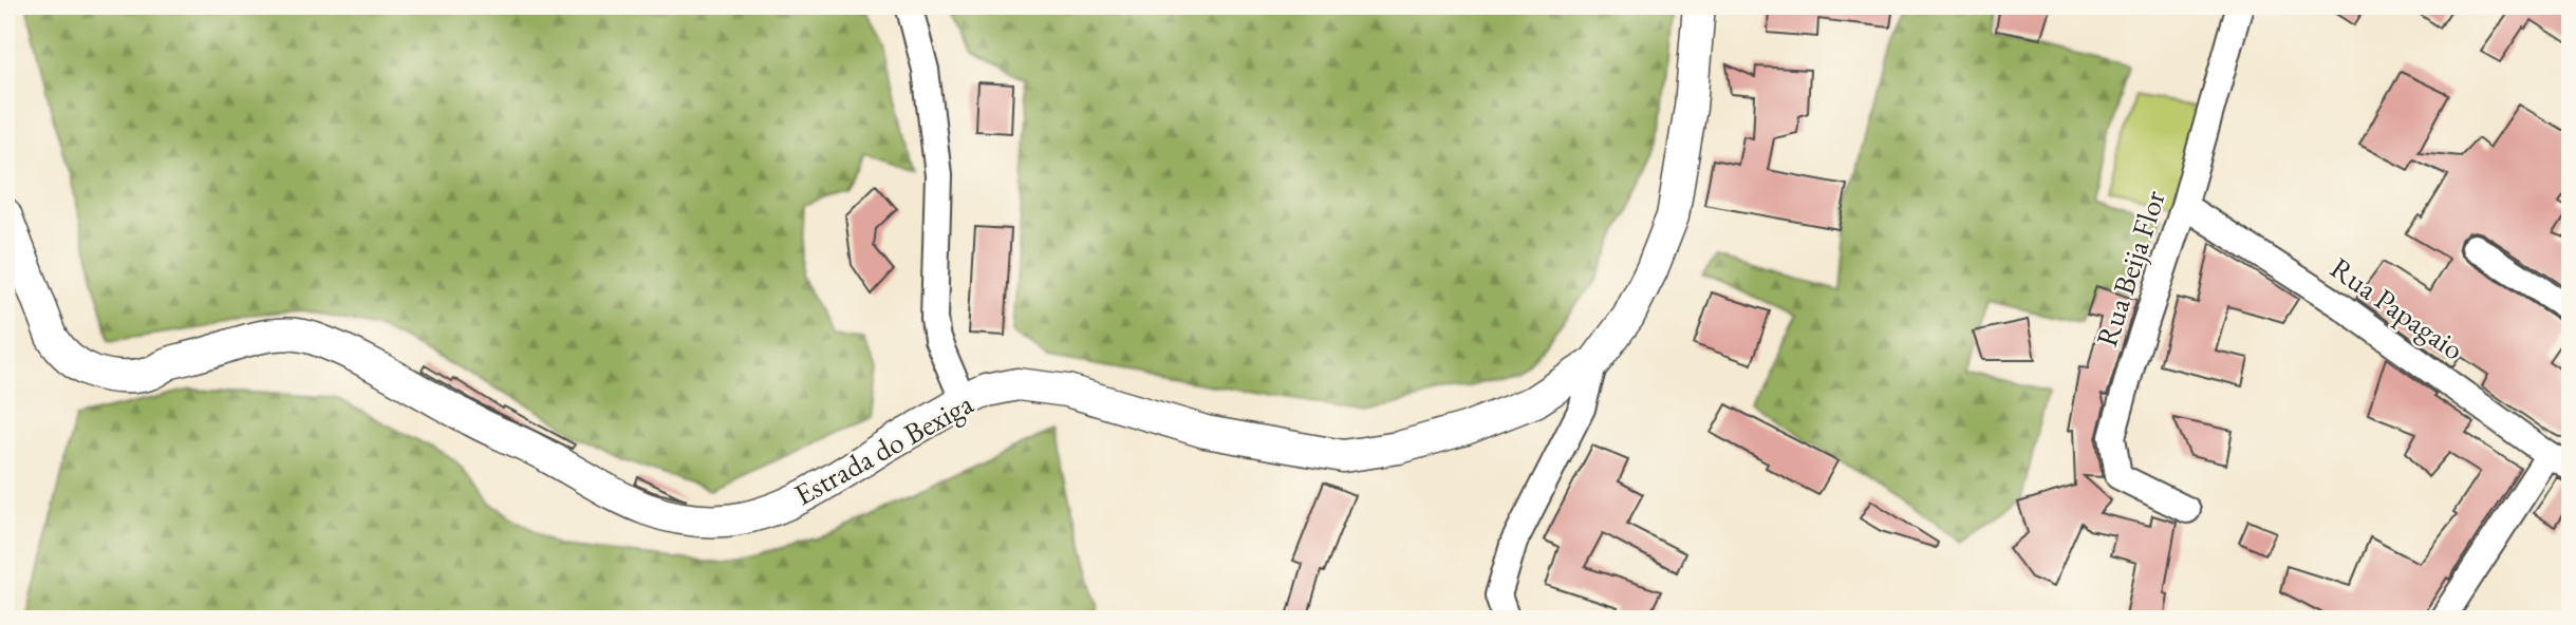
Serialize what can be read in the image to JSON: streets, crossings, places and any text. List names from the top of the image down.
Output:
{
  "streets": {
    "street": ["Rua Beija Flor", "Rua Papagaio", "Estrada do Bexiga"]
  },
  "crossings": [
    ["Rua Beija Flor", "Rua Papagaio"]
  ]
}
